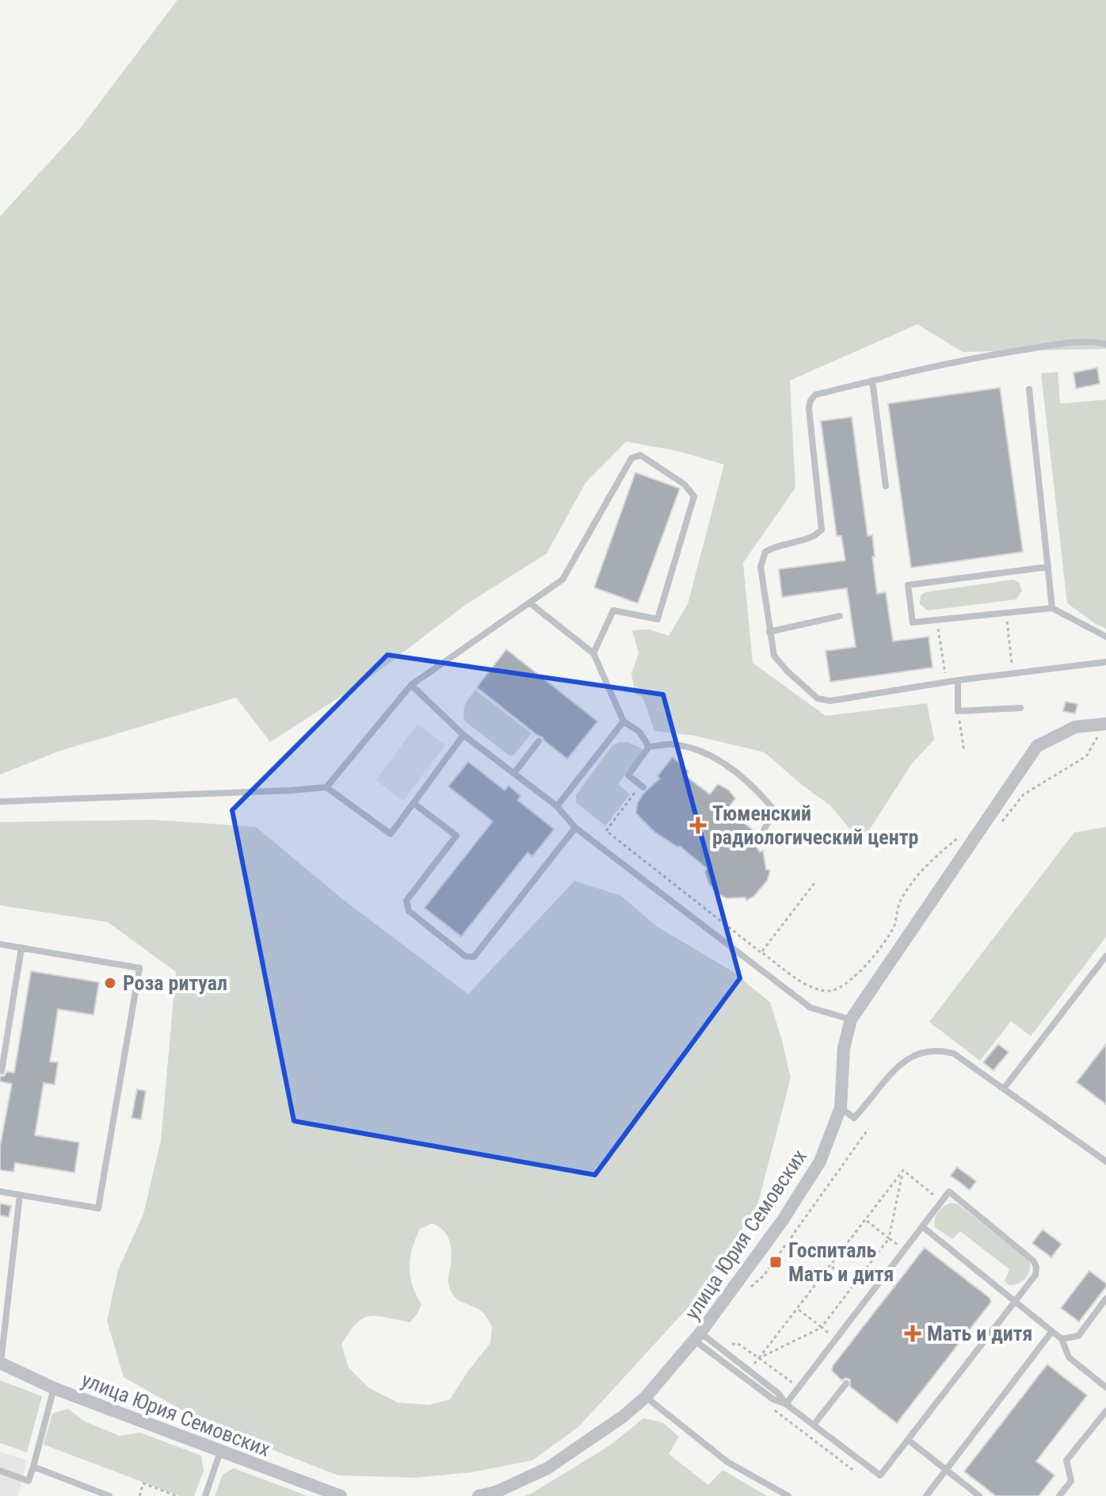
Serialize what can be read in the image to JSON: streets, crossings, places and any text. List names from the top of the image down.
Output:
{
  "streets": {
    "street": ["улица Юрия Семовских"]
  },
  "places": {
    "health": ["Тюменский радиологический центр", "Мать и дитя"],
    "other": ["Роза ритуал"],
    "transit": ["Госпиталь Мать и дитя"]
  }
}
